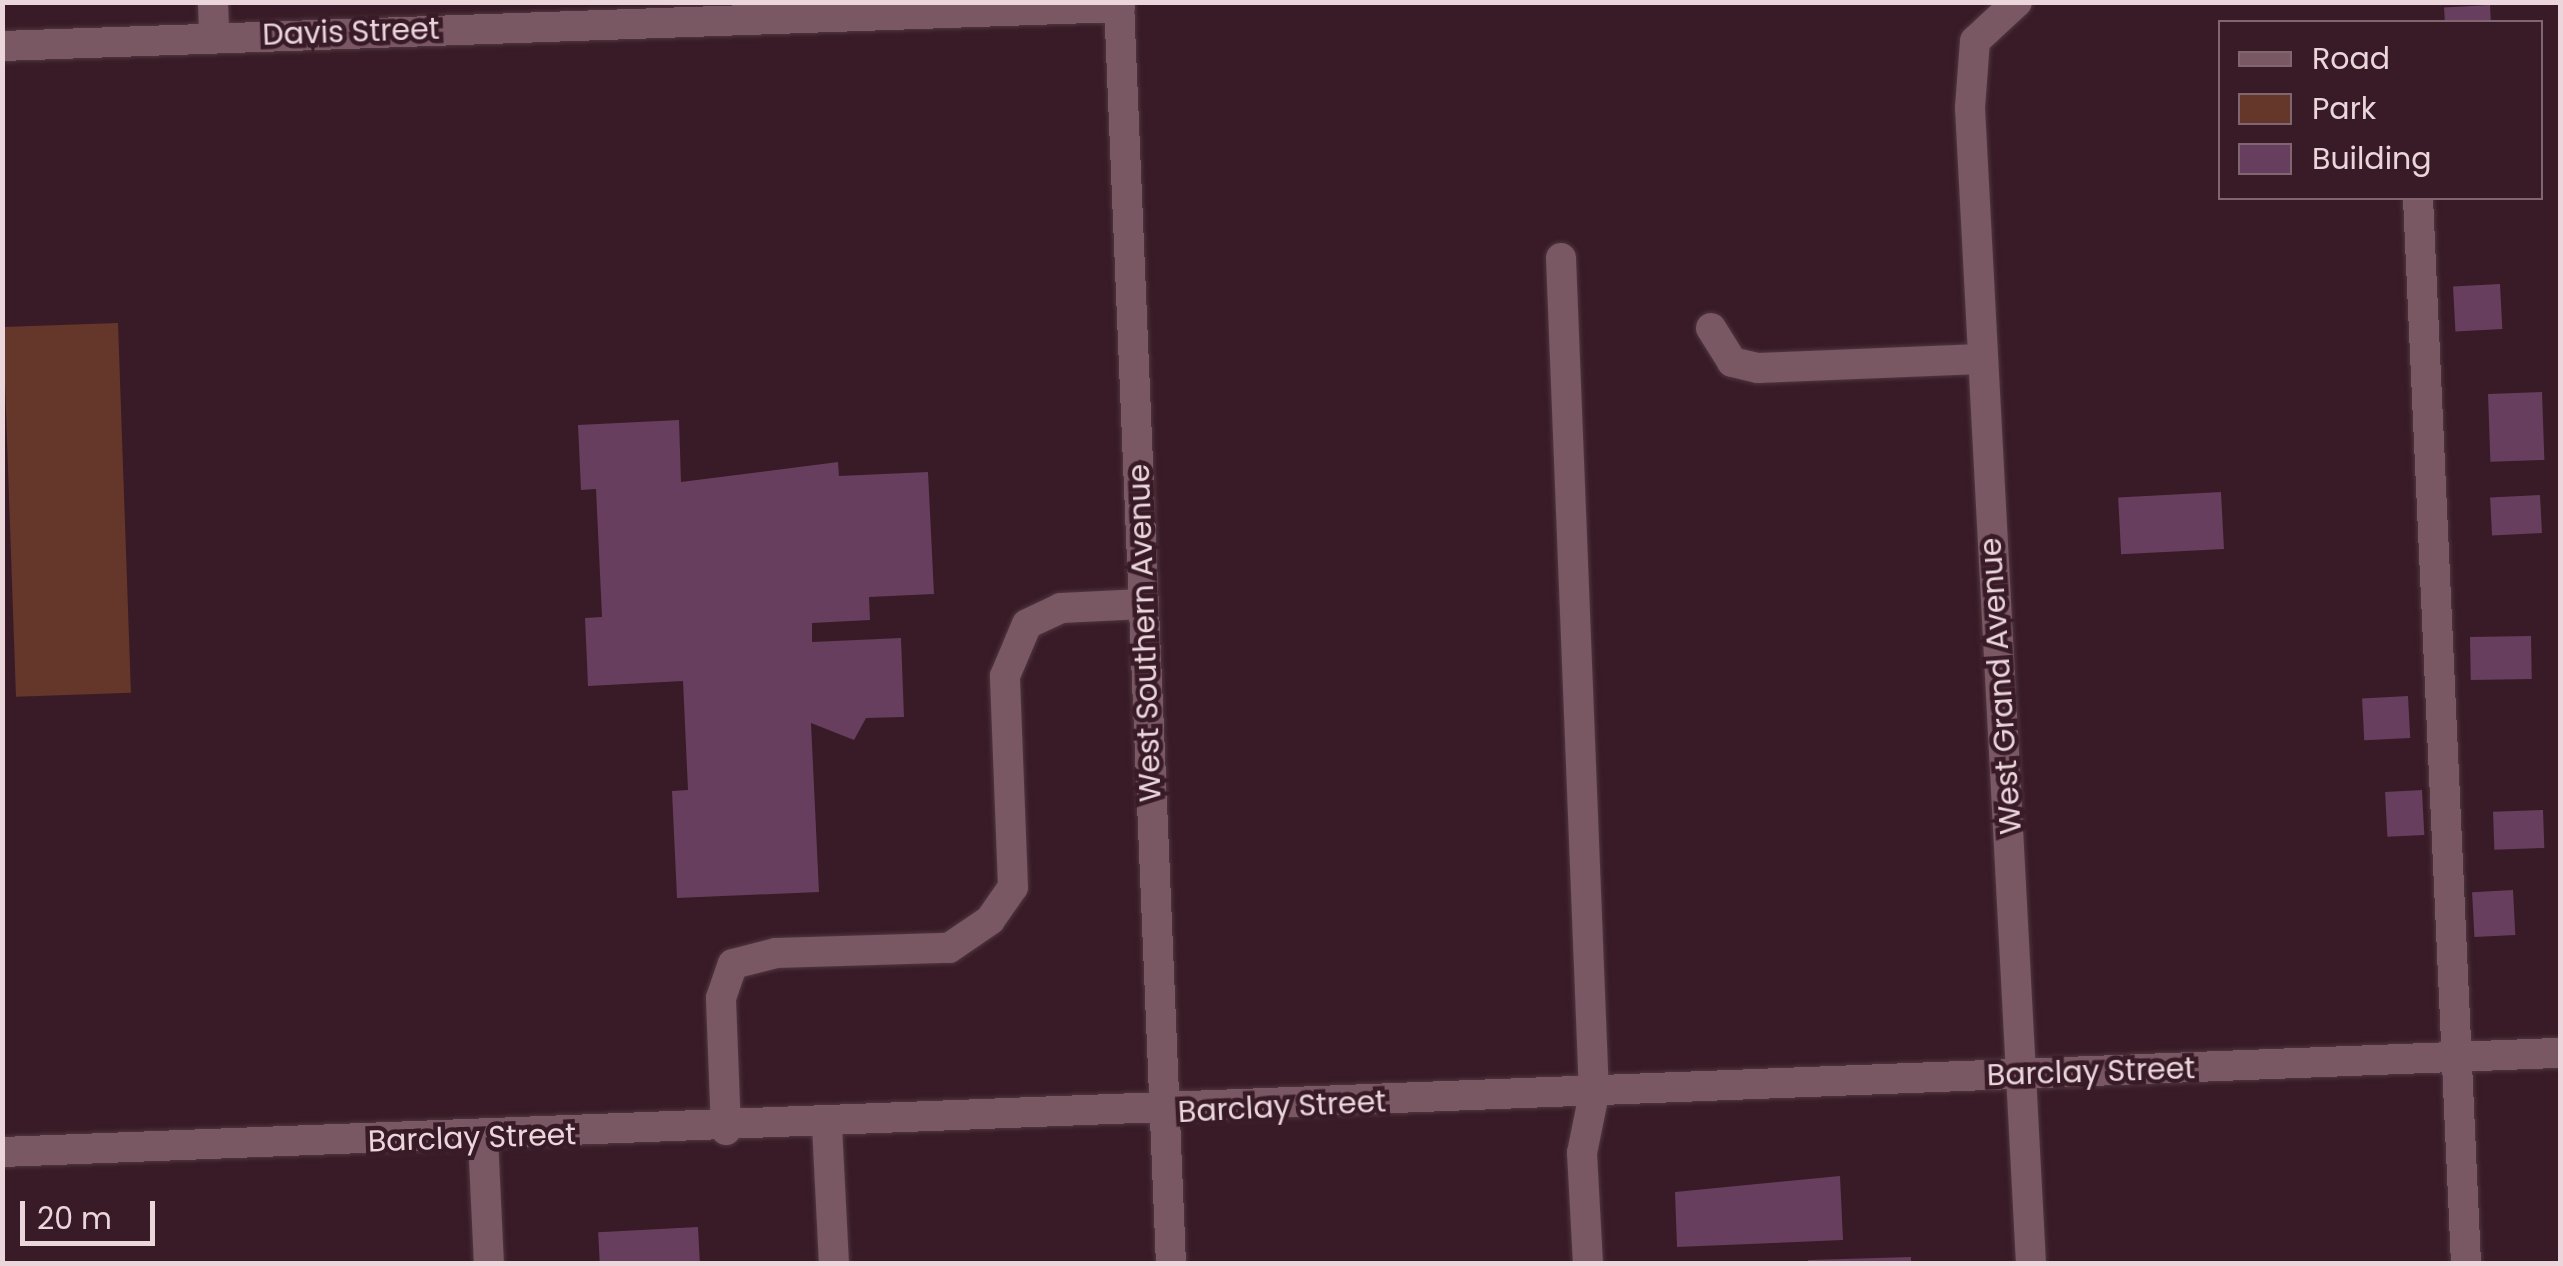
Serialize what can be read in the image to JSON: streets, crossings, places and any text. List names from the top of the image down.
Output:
{
  "streets": {
    "street": [
      "Davis Street",
      "West Southern Avenue",
      "West Grand Avenue",
      "Barclay Street"
    ]
  },
  "crossings": [
    ["Davis Street", "West Southern Avenue"],
    ["West Southern Avenue", "Barclay Street"],
    ["West Grand Avenue", "Barclay Street"]
  ],
  "legend": ["Road", "Park", "Building"],
  "scale_bar": "20 m"
}
